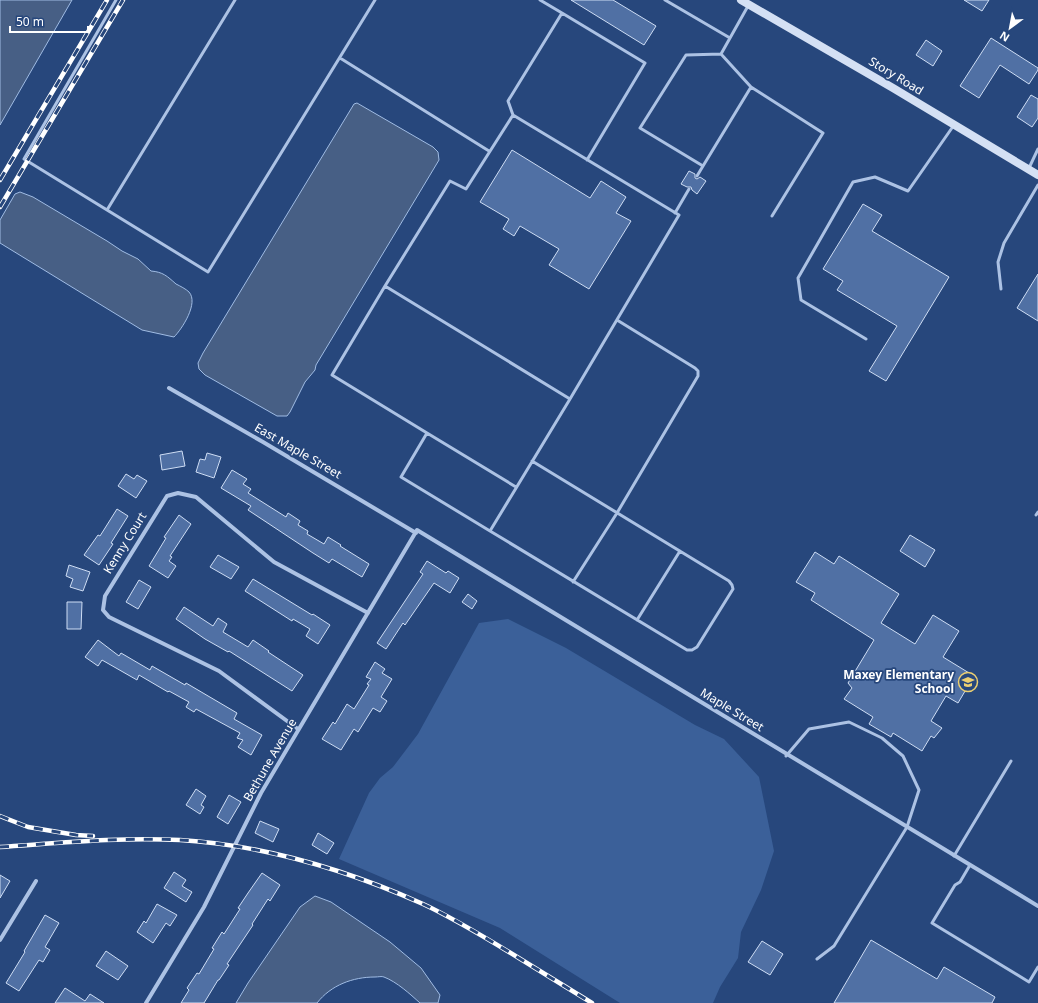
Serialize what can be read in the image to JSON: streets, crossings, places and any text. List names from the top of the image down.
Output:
{
  "streets": {
    "street": [
      "Story Road",
      "East Maple Street",
      "Kenny Court",
      "Maple Street",
      "Bethune Avenue"
    ]
  },
  "crossings": [
    ["East Maple Street", "Maple Street"],
    ["East Maple Street", "Bethune Avenue"],
    ["Kenny Court", "Bethune Avenue"],
    ["Maple Street", "Bethune Avenue"]
  ],
  "places": {
    "school or university": ["Maxey Elementary School"]
  },
  "scale_bar": "50 m",
  "north": "bottom left"
}
